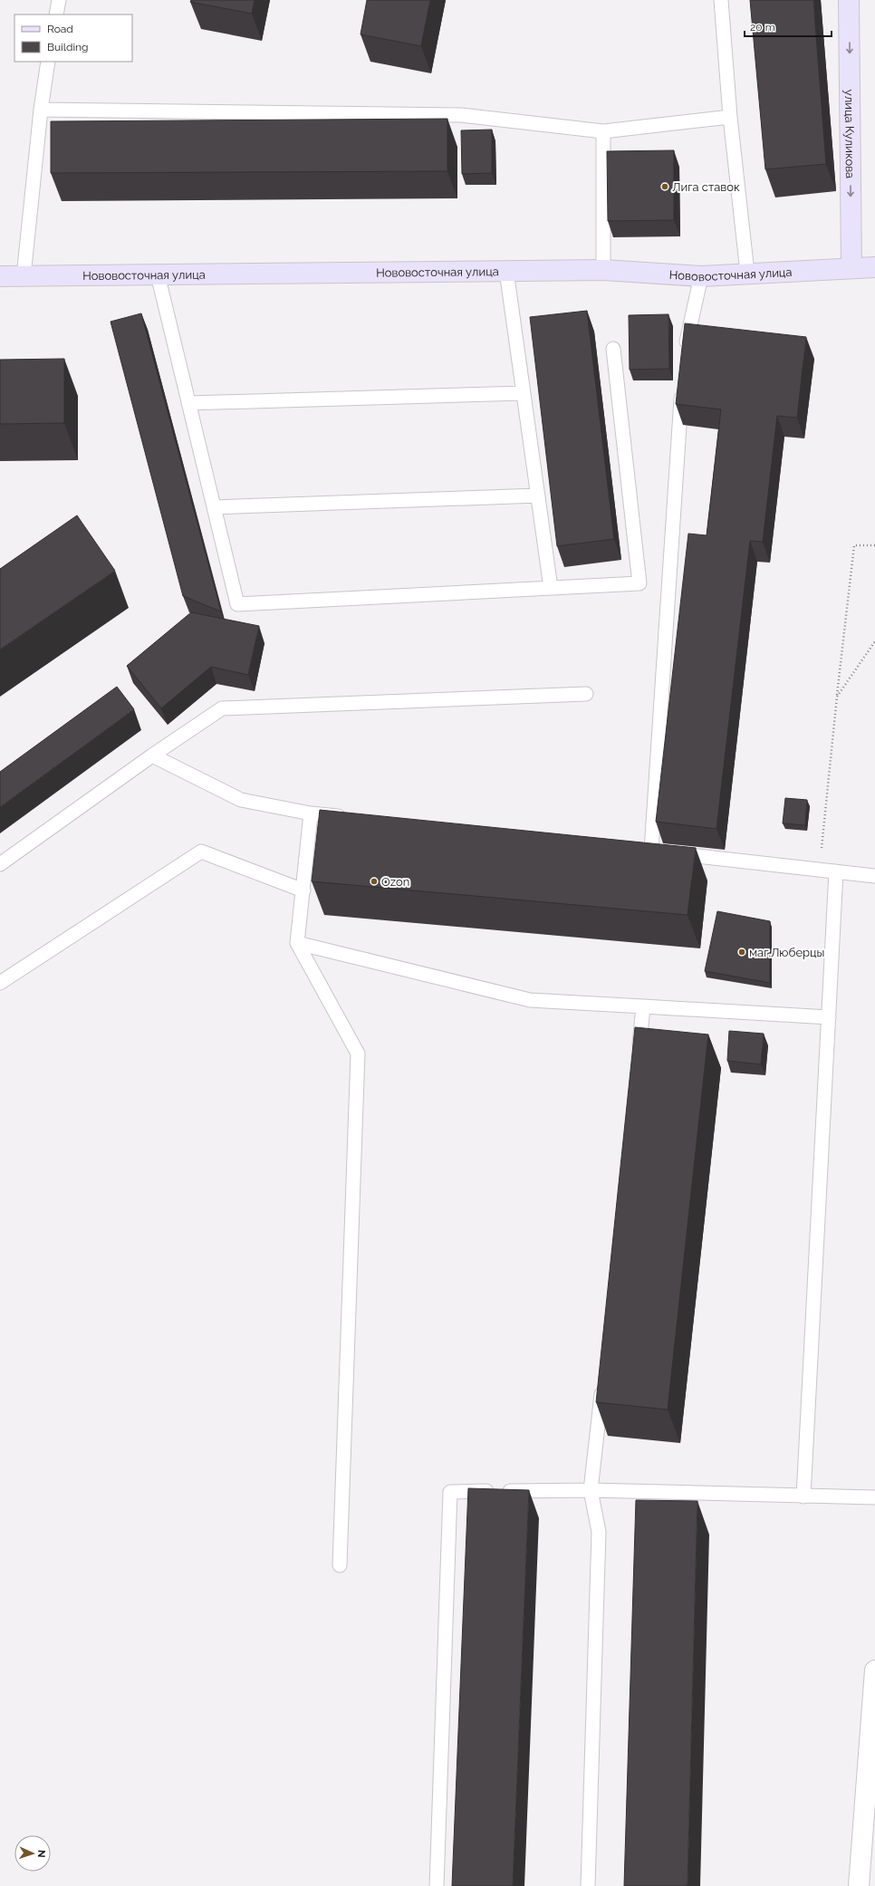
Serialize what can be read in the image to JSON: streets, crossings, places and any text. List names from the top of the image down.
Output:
{
  "streets": {
    "main road": ["улица Куликова", "Нововосточная улица"]
  },
  "crossings": [
    ["улица Куликова", "Нововосточная улица"]
  ],
  "one_way": ["улица Куликова"],
  "places": ["Лига ставок", "Ozon", "маг.Люберцы"],
  "legend": ["Road", "Building"],
  "scale_bar": "20 m",
  "north": "right"
}
